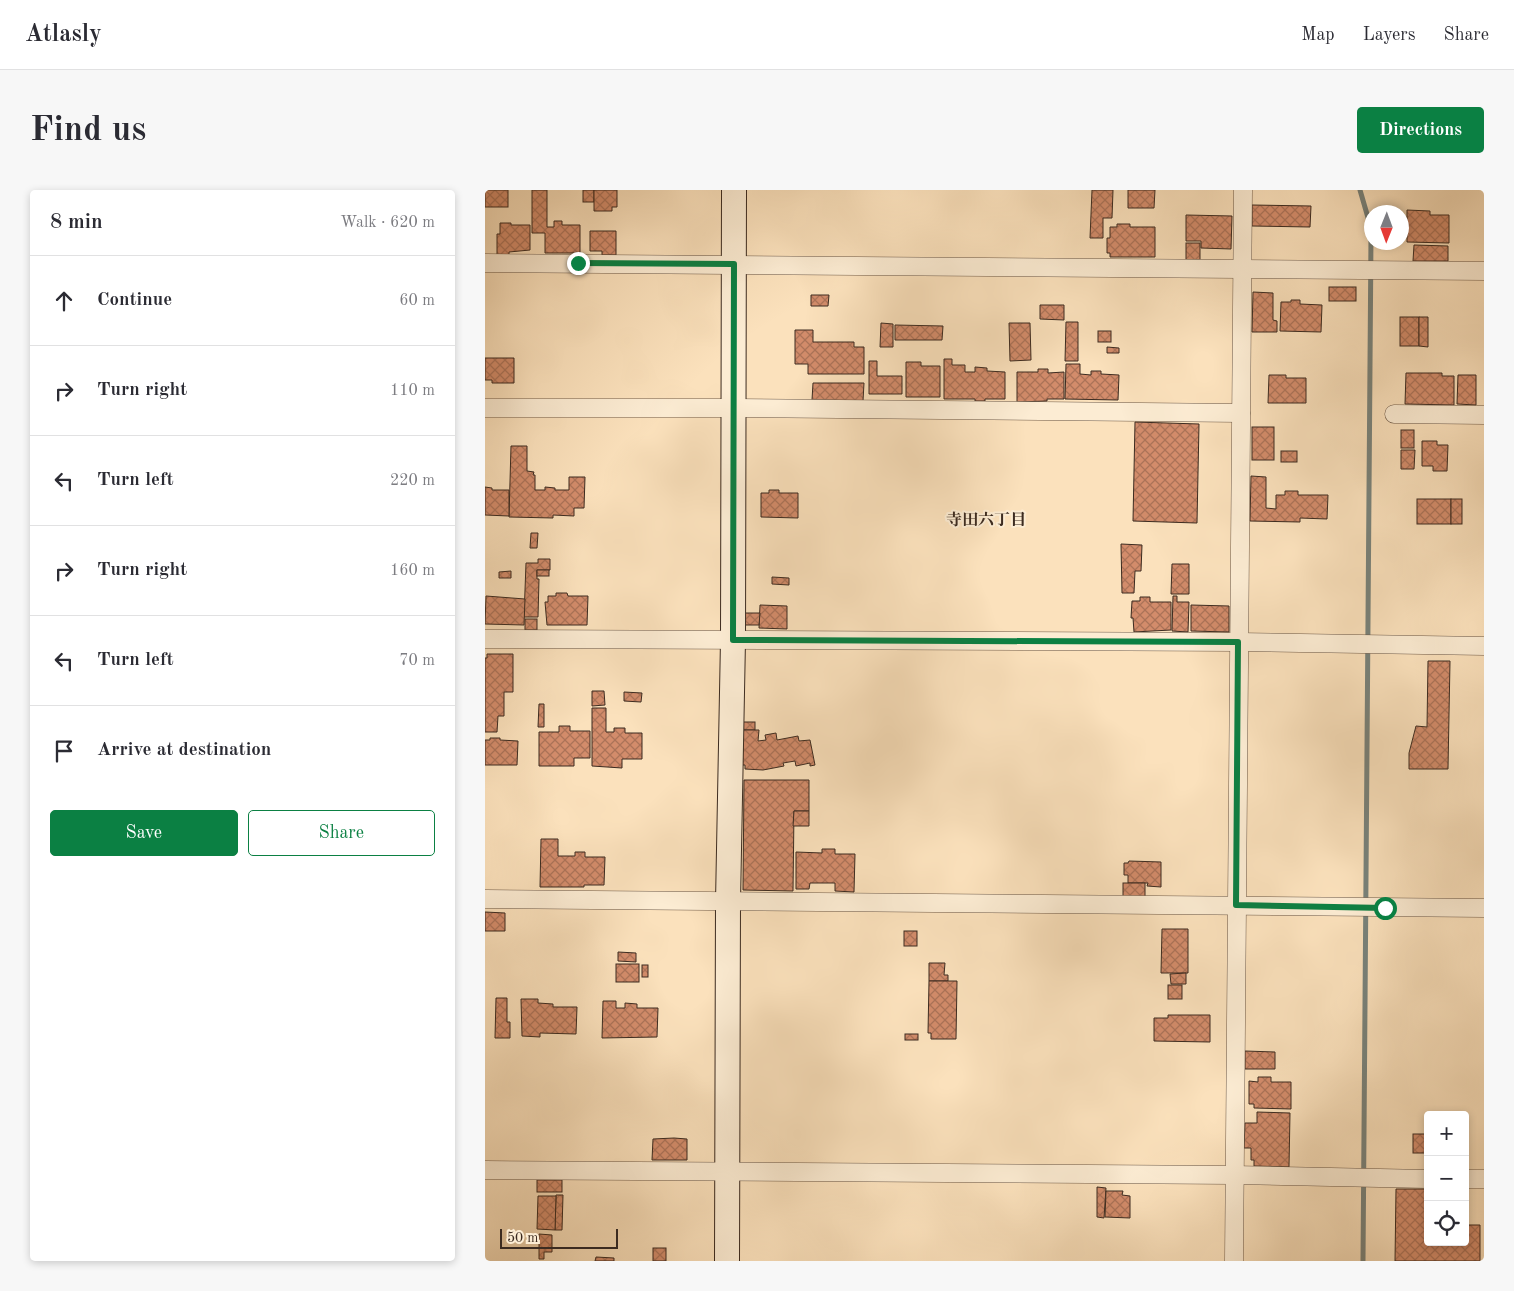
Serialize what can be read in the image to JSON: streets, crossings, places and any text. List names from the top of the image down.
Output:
{
  "districts": ["寺田六丁目"],
  "scale_bar": "50 m",
  "north": "bottom",
  "page": {
    "header": "Atlasly",
    "nav": ["Map", "Layers", "Share"],
    "buttons": [
      "Directions",
      ["Save", "Share"]
    ],
    "title": "Find us",
    "heading": ["8 min", "Walk · 620 m"],
    "list": [
      ["Continue", "60 m"],
      ["Turn right", "110 m"],
      ["Turn left", "220 m"],
      ["Turn right", "160 m"],
      ["Turn left", "70 m"],
      "Arrive at destination"
    ],
    "map_buttons": ["+", "−"],
    "scale": "50 m"
  }
}
